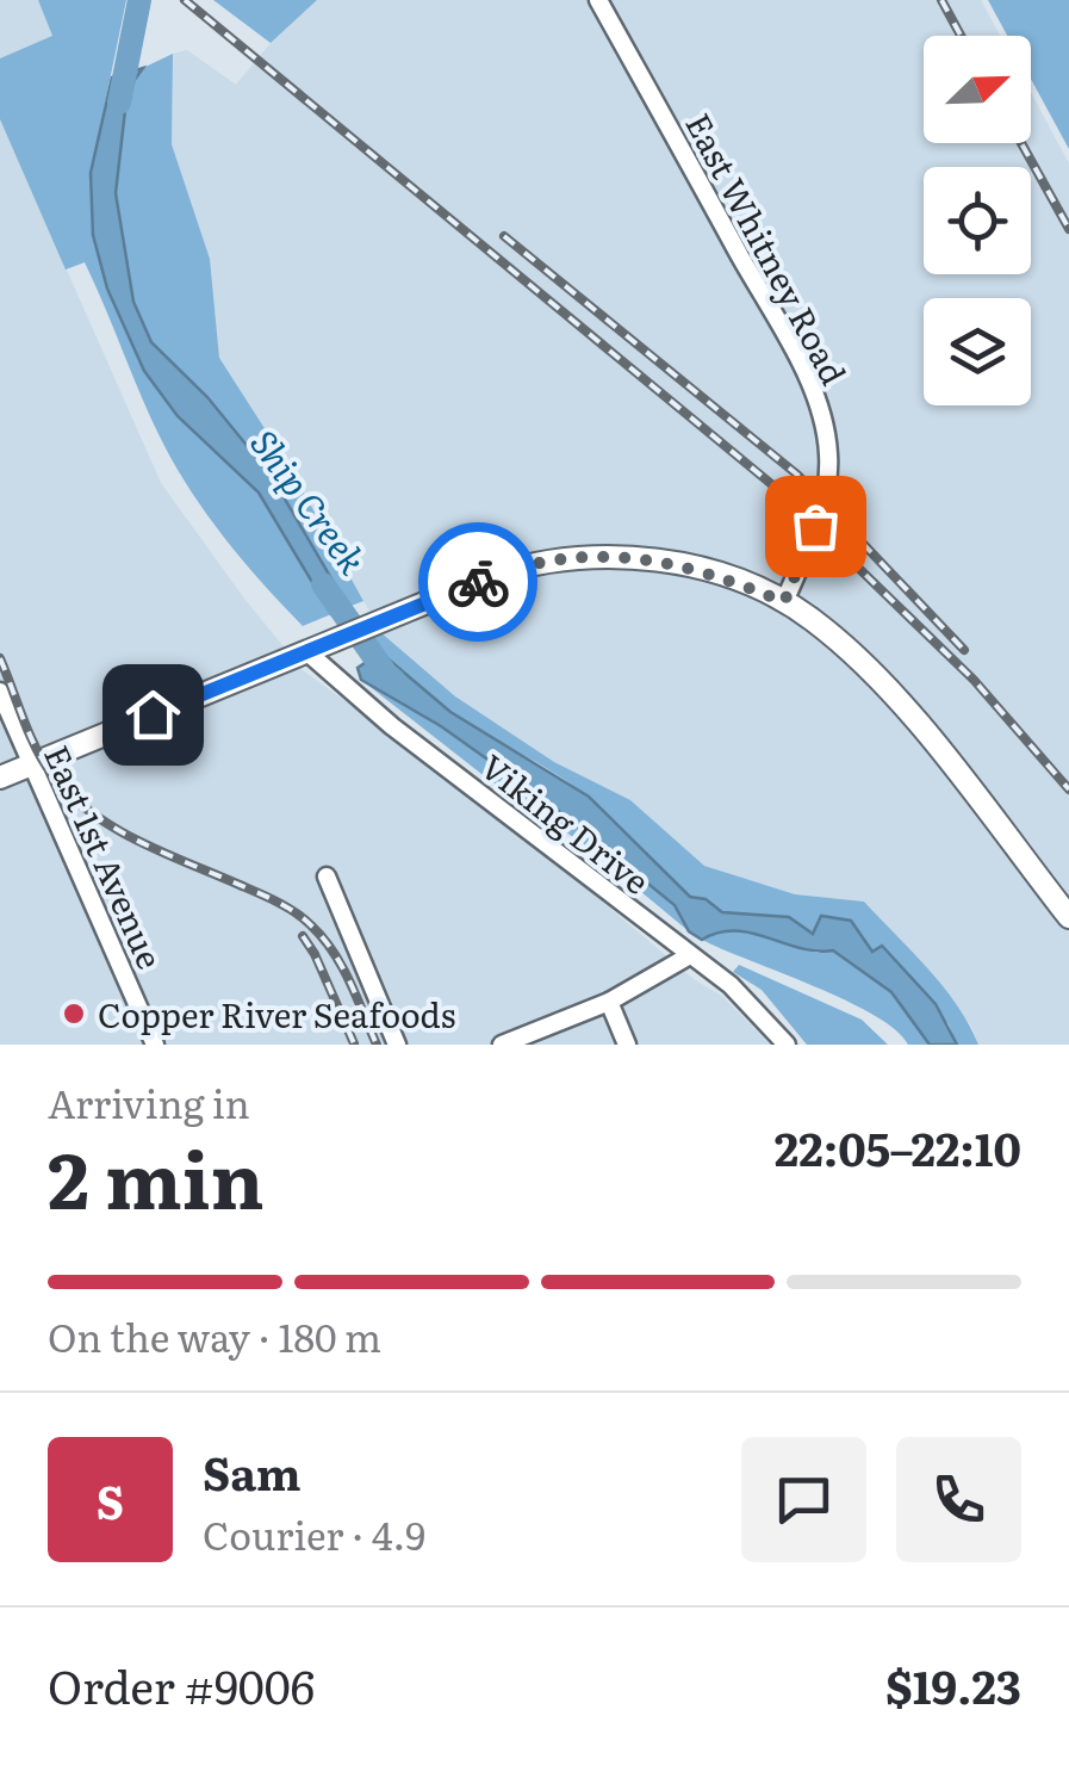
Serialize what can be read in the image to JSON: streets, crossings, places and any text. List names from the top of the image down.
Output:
{
  "streets": {
    "street": ["East Whitney Road", "Viking Drive", "East 1st Avenue"]
  },
  "water": ["Ship Creek"],
  "places": ["Copper River Seafoods"],
  "north": "top right",
  "page": {
    "heading": ["2 min", "Arriving in", "22:05–22:10"],
    "panel": [
      "Sam",
      "Courier · 4.9",
      "Order #9006",
      "$19.23"
    ],
    "bar": "On the way · 180 m",
    "round": "S"
  }
}
